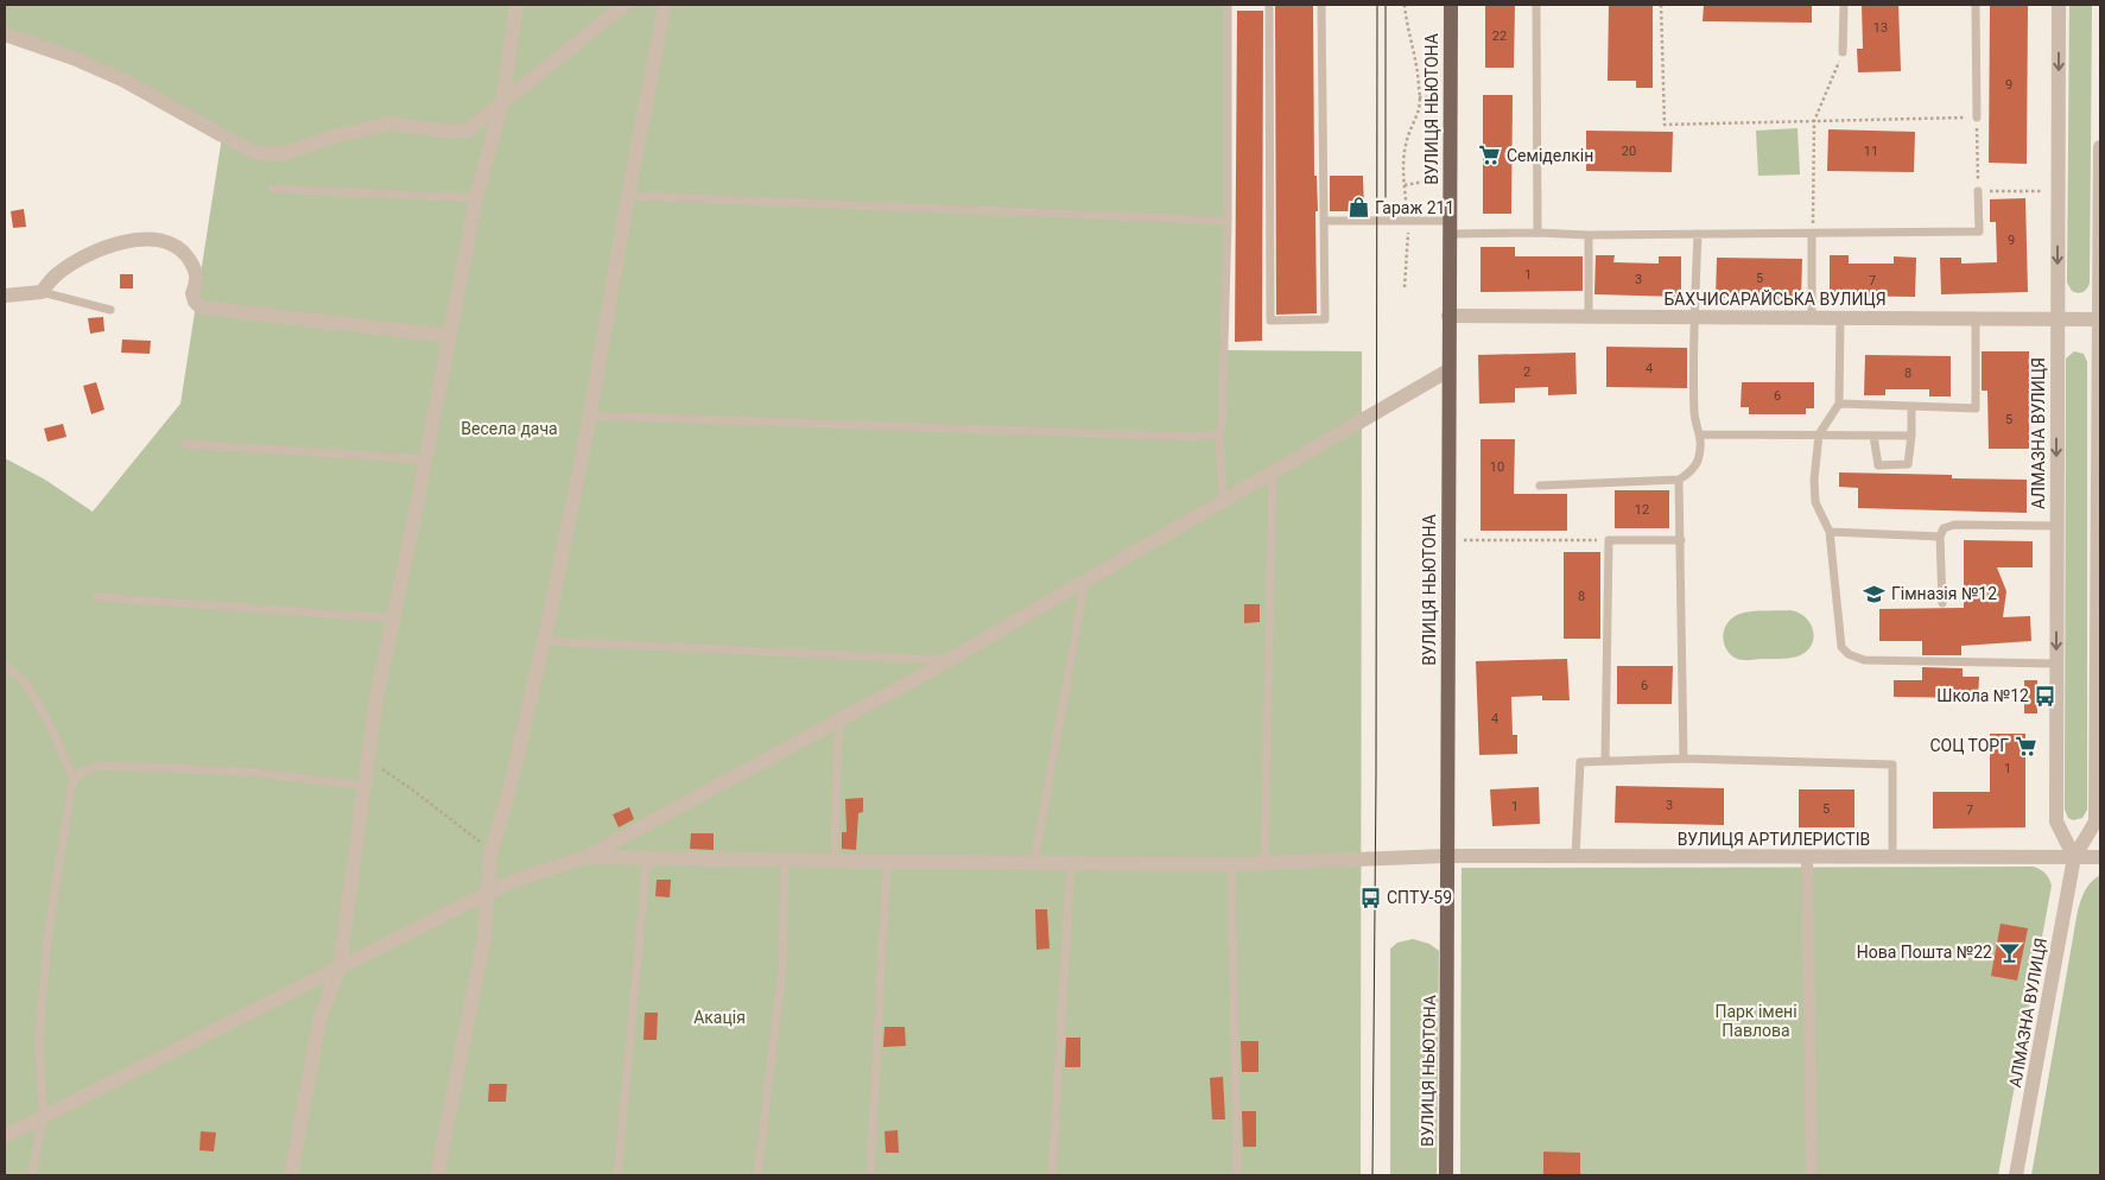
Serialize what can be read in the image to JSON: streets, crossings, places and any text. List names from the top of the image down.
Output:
{
  "streets": {
    "main road": ["ВУЛИЦЯ НЬЮТОНА"],
    "street": ["БАХЧИСАРАЙСЬКА ВУЛИЦЯ", "АЛМАЗНА ВУЛИЦЯ", "ВУЛИЦЯ АРТИЛЕРИСТІВ"]
  },
  "crossings": [
    ["ВУЛИЦЯ НЬЮТОНА", "БАХЧИСАРАЙСЬКА ВУЛИЦЯ"],
    ["ВУЛИЦЯ НЬЮТОНА", "ВУЛИЦЯ АРТИЛЕРИСТІВ"],
    ["БАХЧИСАРАЙСЬКА ВУЛИЦЯ", "АЛМАЗНА ВУЛИЦЯ"],
    ["АЛМАЗНА ВУЛИЦЯ", "ВУЛИЦЯ АРТИЛЕРИСТІВ"]
  ],
  "parks": ["Весела дача", "Парк імені Павлова", "Акація"],
  "places": {
    "supermarket": ["Семіделкін", "СОЦ ТОРГ"],
    "shop": ["Гараж 211"],
    "school or university": ["Гімназія №12"],
    "bus stop": ["Школа №12", "СПТУ-59"],
    "bar": ["Нова Пошта №22"]
  },
  "house_numbers": [
    "13",
    "22",
    "9",
    "20",
    "11",
    "9",
    "1",
    "5",
    "3",
    "7",
    "4",
    "2",
    "8",
    "6",
    "5",
    "10",
    "12",
    "8",
    "6",
    "4",
    "1",
    "3",
    "1",
    "5",
    "7"
  ]
}
